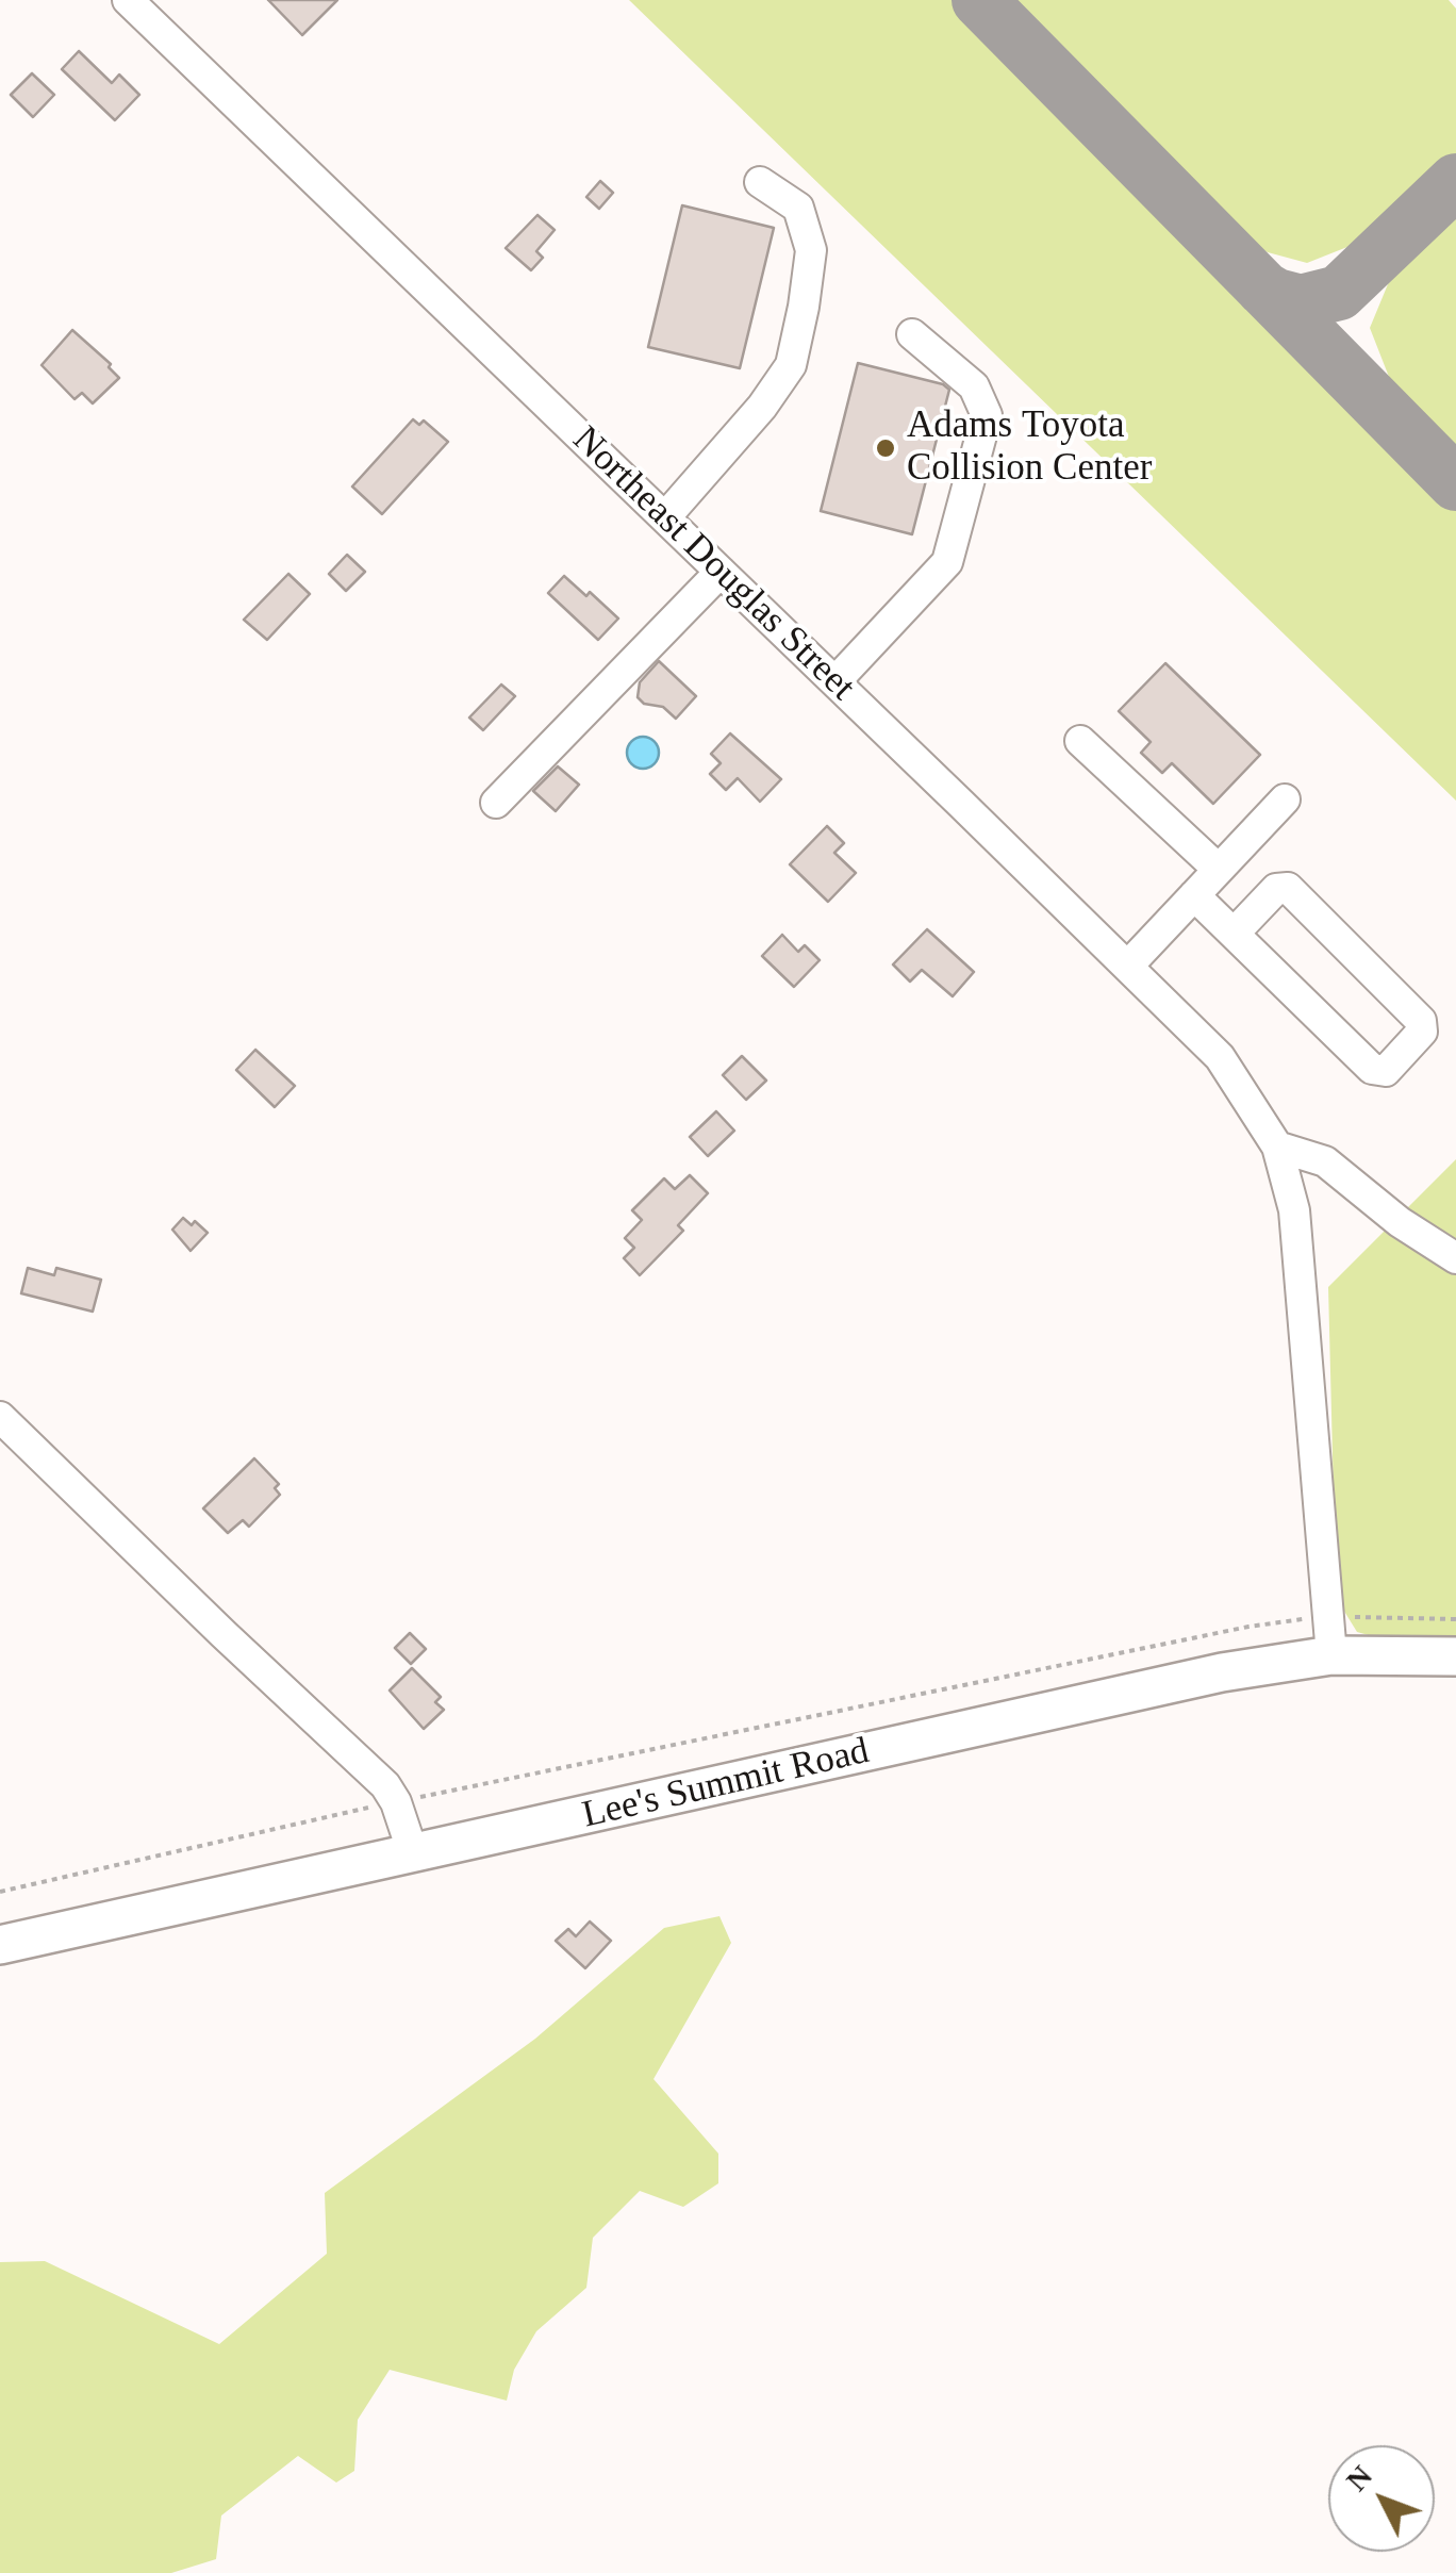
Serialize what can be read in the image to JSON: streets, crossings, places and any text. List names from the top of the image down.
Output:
{
  "streets": {
    "main road": ["Lee's Summit Road"],
    "street": ["Northeast Douglas Street"]
  },
  "crossings": [
    ["Northeast Douglas Street", "Lee's Summit Road"]
  ],
  "places": ["Adams Toyota Collision Center"],
  "north": "top left"
}
